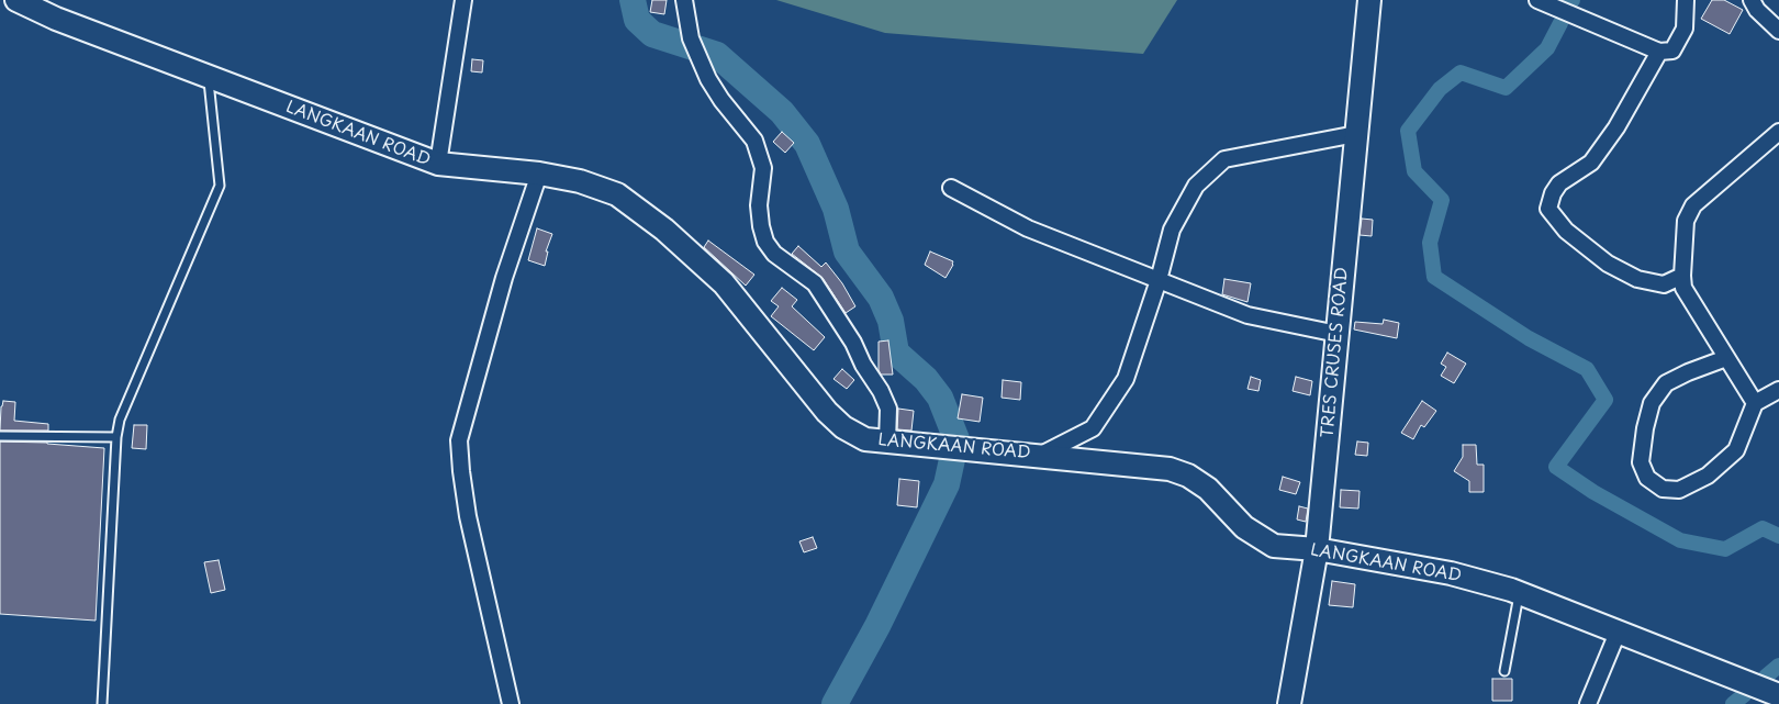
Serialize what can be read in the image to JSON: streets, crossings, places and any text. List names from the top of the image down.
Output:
{
  "streets": {
    "street": ["LANGKAAN ROAD", "TRES CRUSES ROAD"]
  },
  "crossings": [
    ["LANGKAAN ROAD", "TRES CRUSES ROAD"]
  ]
}
